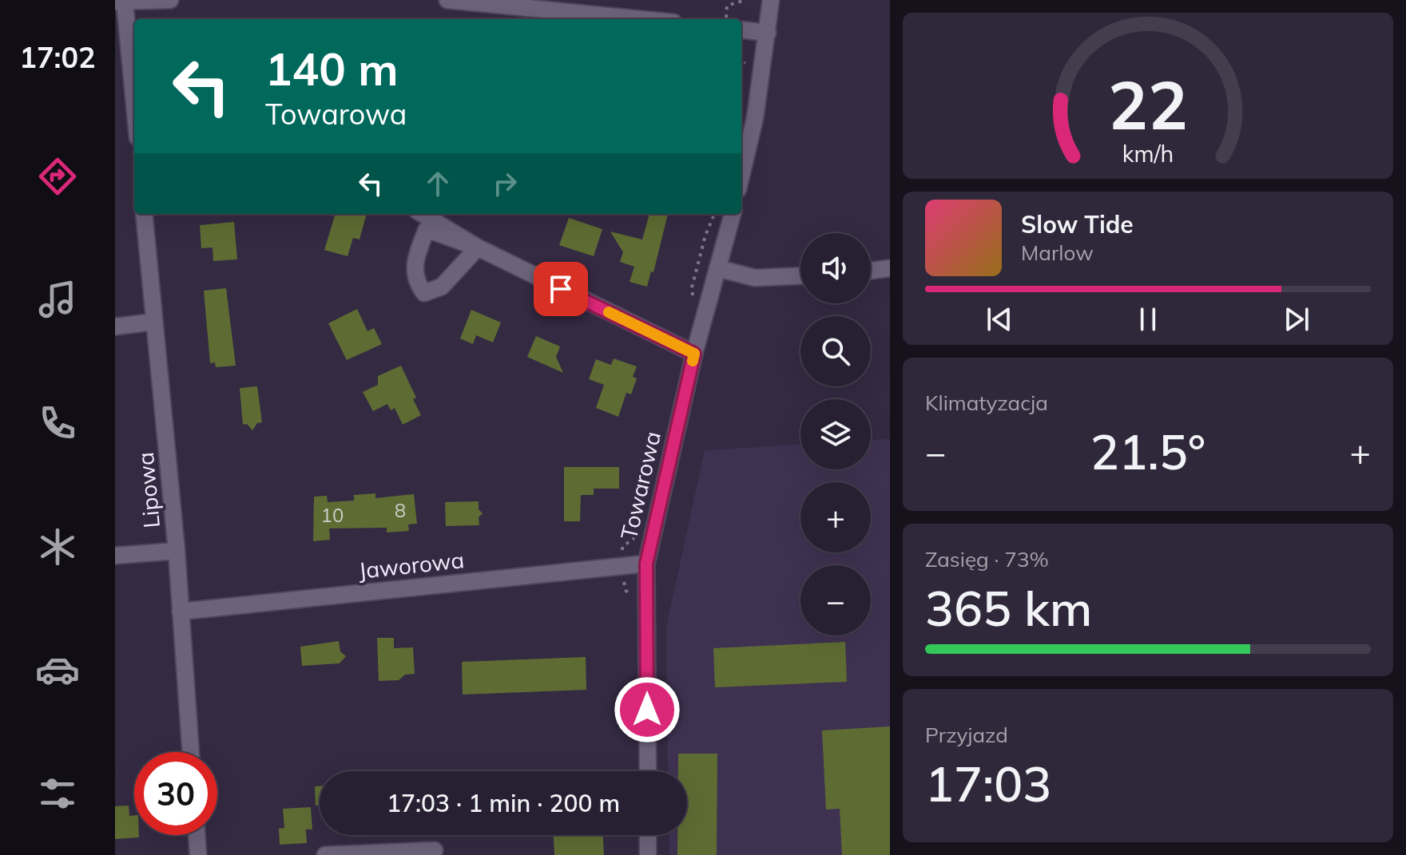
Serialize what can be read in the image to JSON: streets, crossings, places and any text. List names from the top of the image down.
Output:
{
  "streets": {
    "street": ["Towarowa", "Lipowa", "Jaworowa"]
  },
  "crossings": [
    ["Towarowa", "Jaworowa"],
    ["Lipowa", "Jaworowa"]
  ],
  "house_numbers": ["8", "10"],
  "page": {
    "tabs": "17:02",
    "turn": ["140 m", "Towarowa"],
    "song": ["Slow Tide", "Marlow"],
    "map_buttons": ["+", "−"],
    "tile": [
      "Klimatyzacja",
      ["Zasięg · 73%", "365 km"],
      ["Przyjazd", "17:03"]
    ],
    "heat": ["−", "21.5°", "+"],
    "limit": "30",
    "trip": "17:03 · 1 min · 200 m",
    "gauge": ["22", "km/h"]
  }
}
